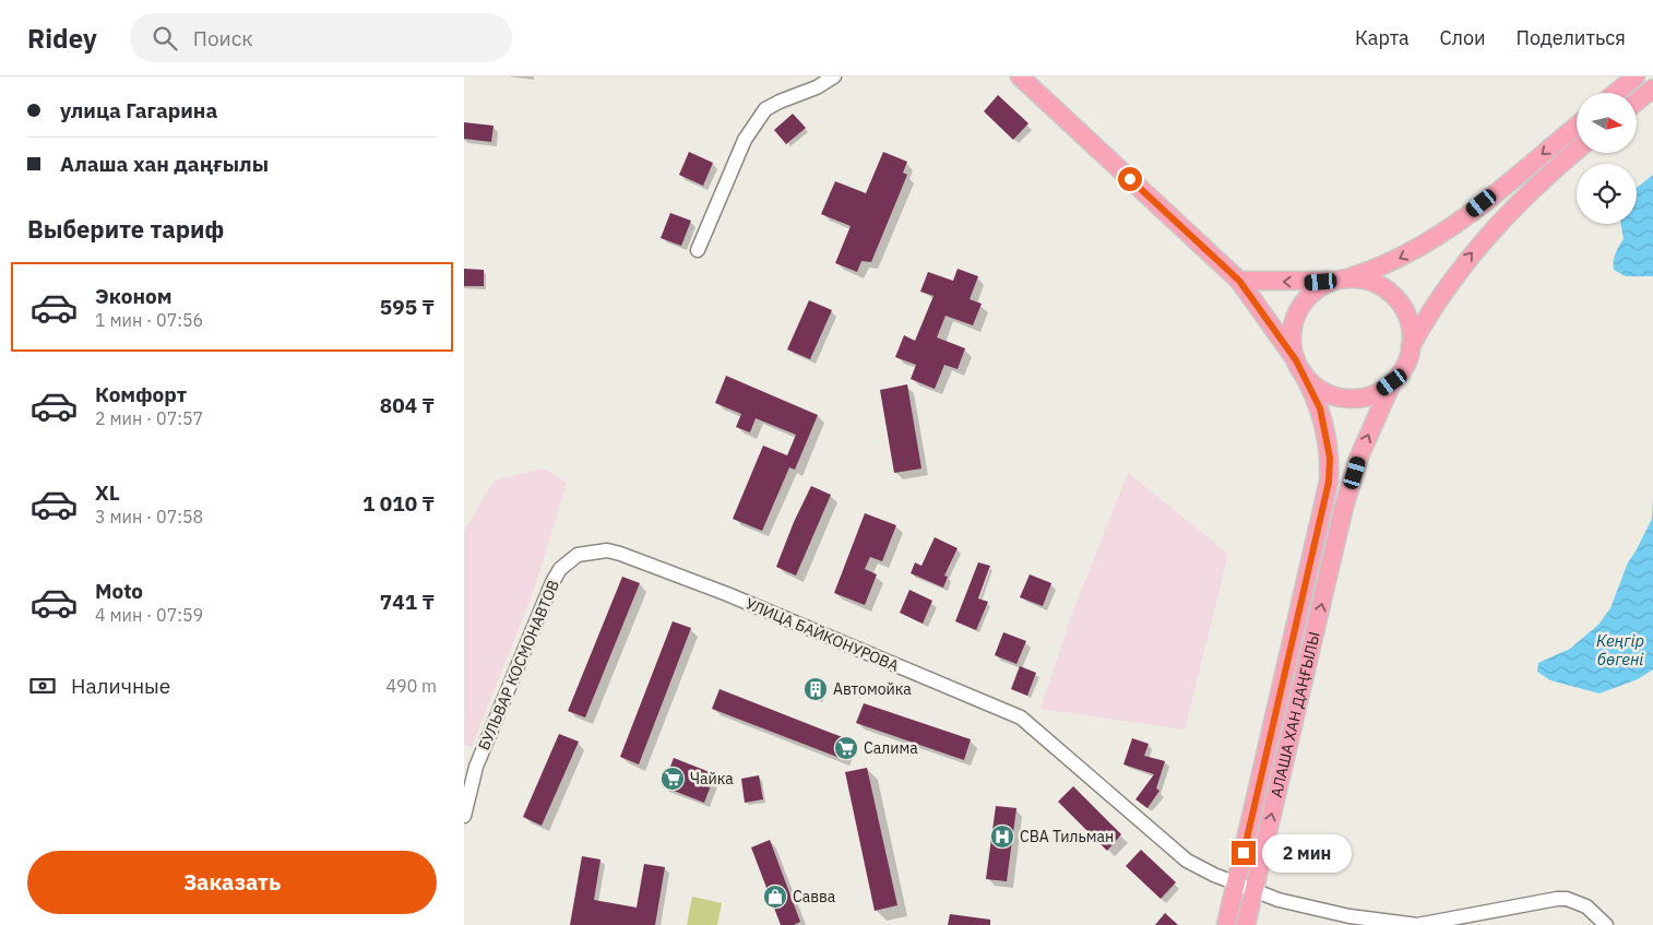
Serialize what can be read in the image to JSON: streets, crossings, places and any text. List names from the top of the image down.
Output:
{
  "streets": {
    "main road": ["АЛАША ХАН ДАҢҒЫЛЫ"],
    "street": ["УЛИЦА БАЙКОНУРОВА", "БУЛЬВАР КОСМОНАВТОВ"]
  },
  "crossings": [
    ["УЛИЦА БАЙКОНУРОВА", "БУЛЬВАР КОСМОНАВТОВ"],
    ["УЛИЦА БАЙКОНУРОВА", "АЛАША ХАН ДАҢҒЫЛЫ"]
  ],
  "water": ["Кеңгір бөгені"],
  "places": {
    "building": ["Автомойка"],
    "supermarket": ["Салима", "Чайка"],
    "hospital": ["СВА Тильман"],
    "shop": ["Савва"]
  },
  "north": "right",
  "page": {
    "header": "Ridey",
    "search": "Поиск",
    "nav": ["Карта", "Слои", "Поделиться"],
    "banner": ["улица Гагарина", "Алаша хан даңғылы"],
    "heading": "Выберите тариф",
    "list": [
      {
        "name": "Эконом",
        "note": "1 мин · 07:56",
        "value": "595 ₸"
      },
      {
        "name": "Комфорт",
        "note": "2 мин · 07:57",
        "value": "804 ₸"
      },
      {
        "name": "XL",
        "note": "3 мин · 07:58",
        "value": "1 010 ₸"
      },
      {
        "name": "Moto",
        "note": "4 мин · 07:59",
        "value": "741 ₸"
      }
    ],
    "pay": ["Наличные", "490 m"],
    "bubble": "2 мин",
    "buttons": "Заказать"
  }
}
